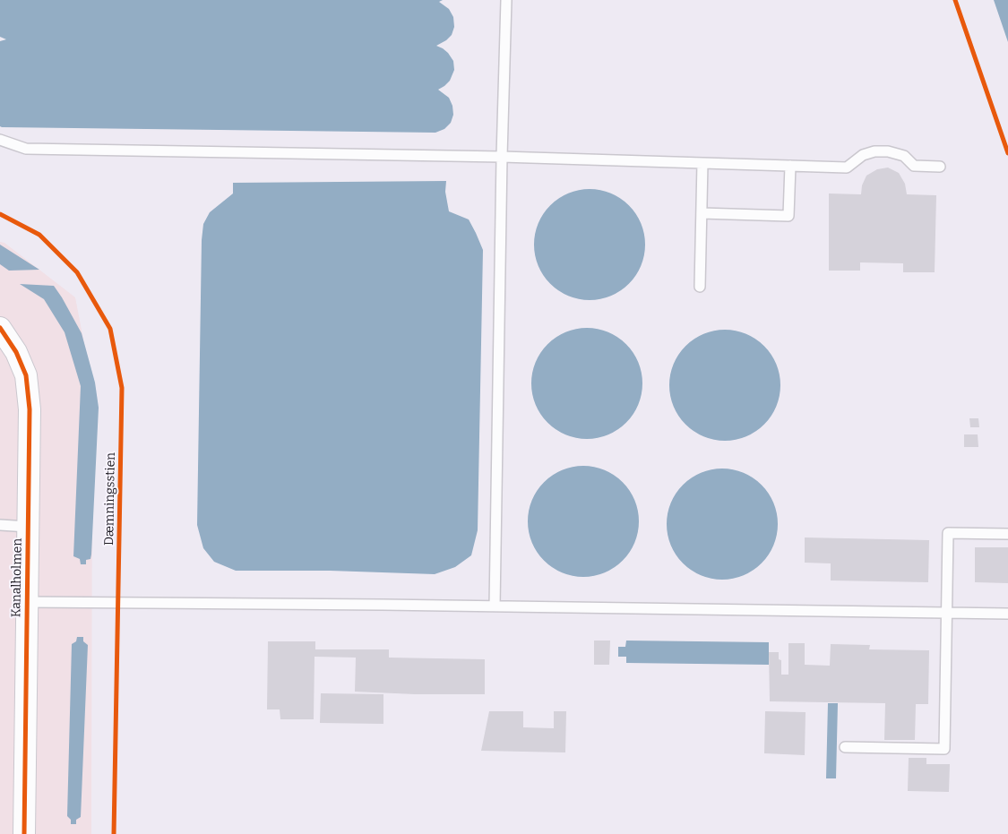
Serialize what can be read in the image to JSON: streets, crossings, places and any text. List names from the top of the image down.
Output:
{
  "streets": {
    "street": ["Kanalholmen"],
    "cycle path": ["Dæmningsstien"]
  }
}
